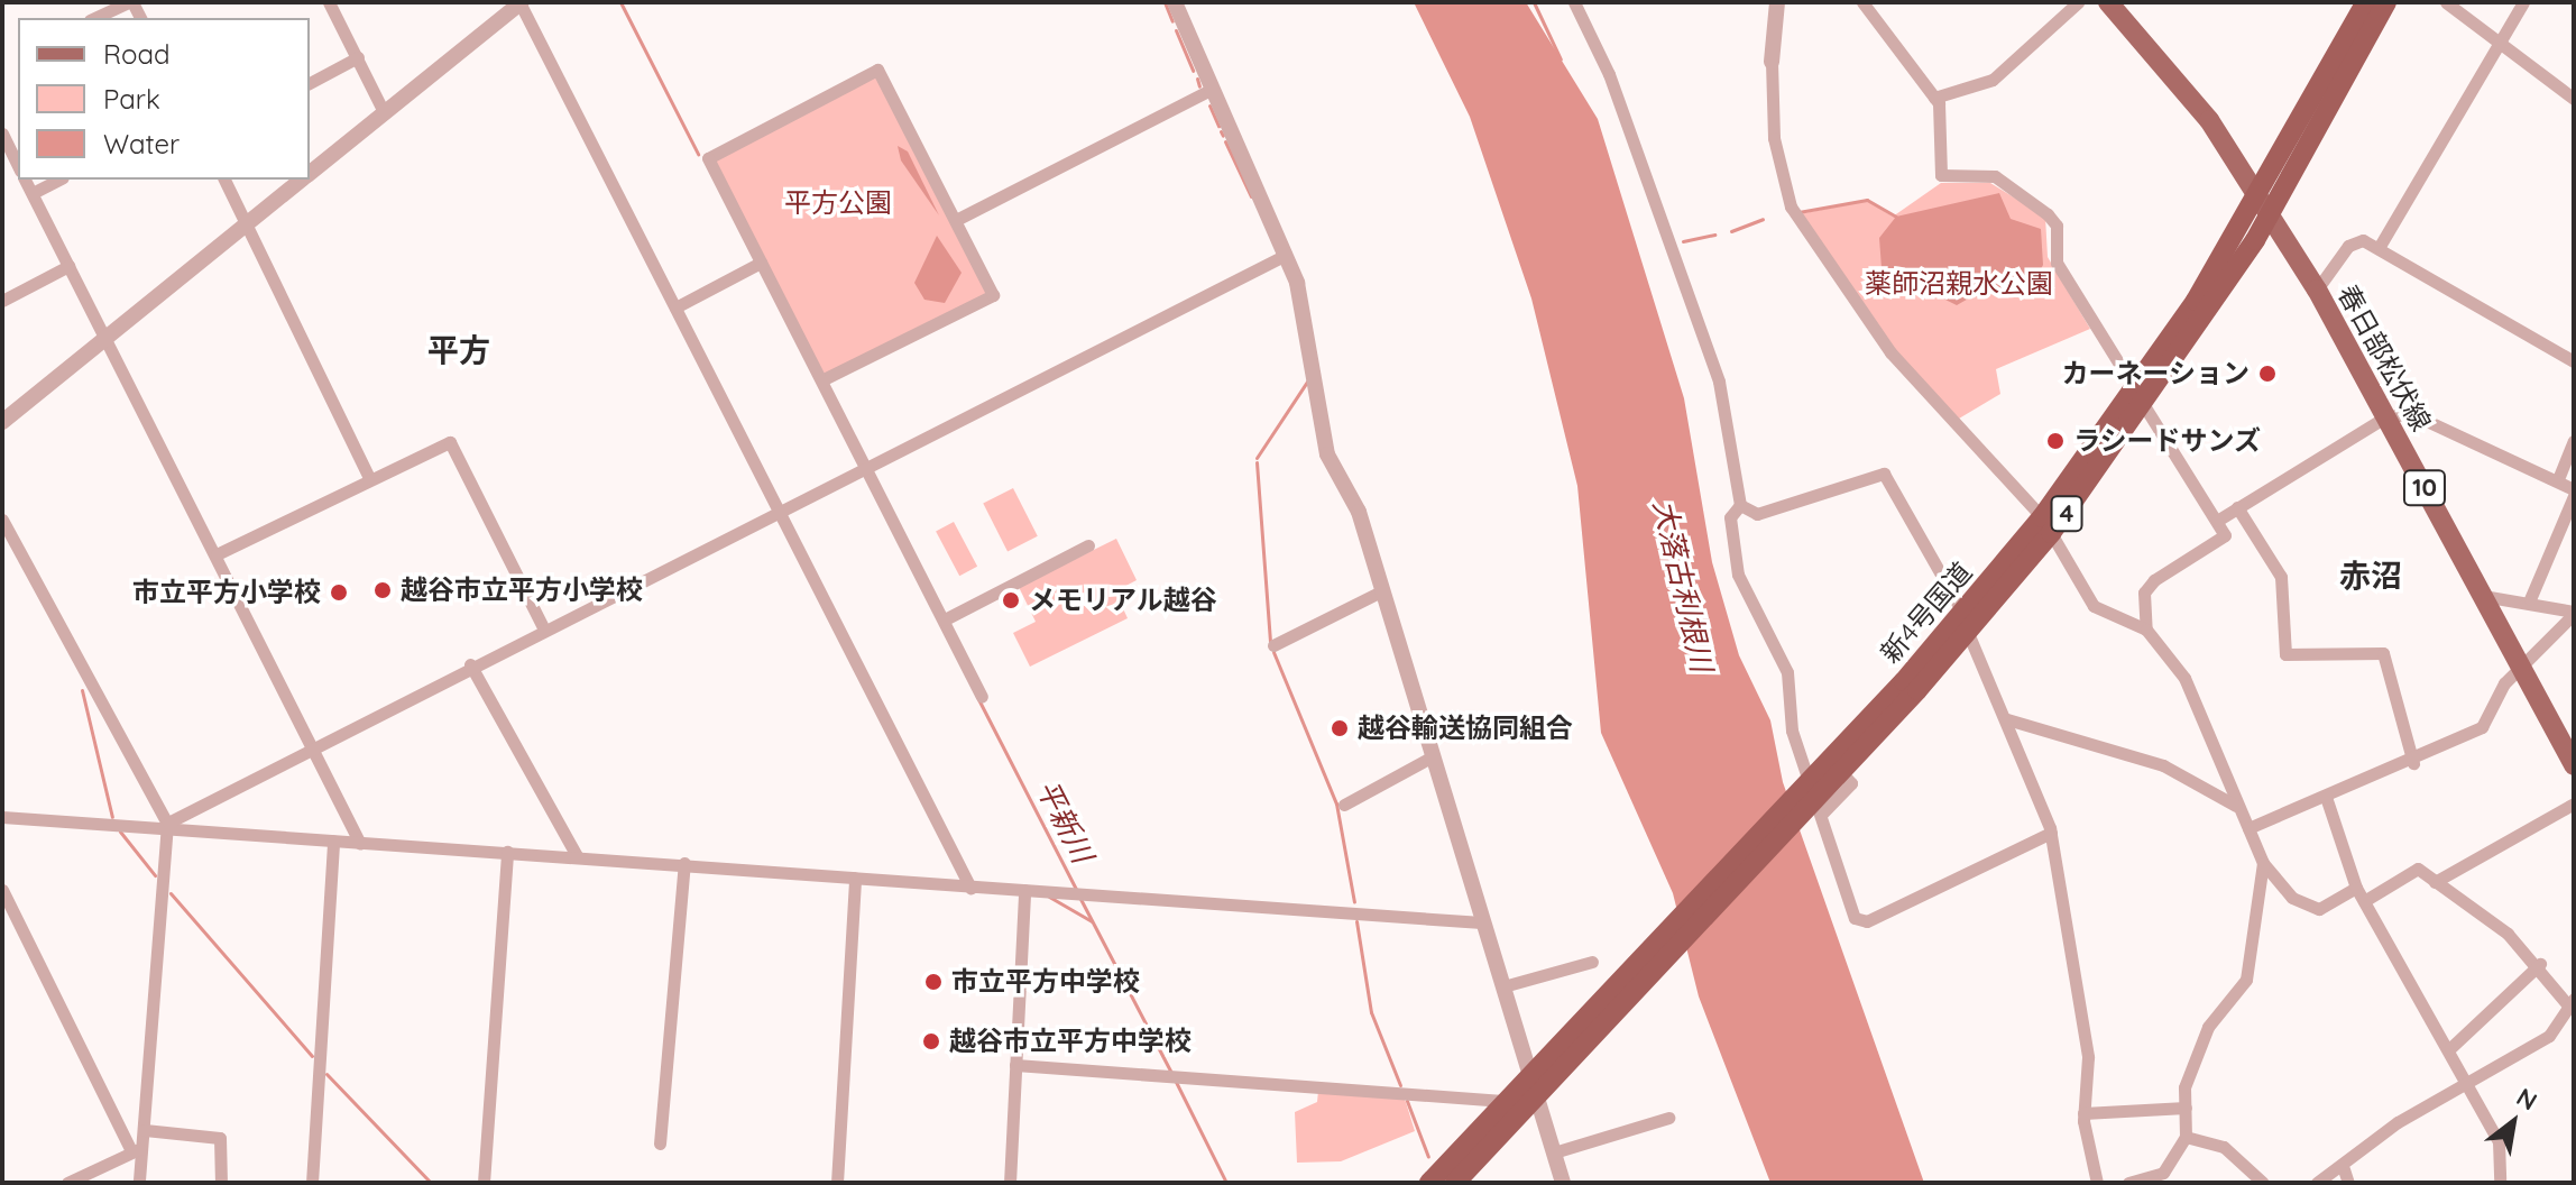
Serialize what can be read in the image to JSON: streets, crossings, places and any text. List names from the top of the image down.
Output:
{
  "streets": {
    "highway": ["4", "新4号国道"],
    "main road": ["春日部松伏線", "10"]
  },
  "crossings": [
    ["春日部松伏線", "新4号国道"]
  ],
  "districts": ["平方", "赤沼"],
  "water": ["大落古利根川", "平新川"],
  "parks": ["平方公園", "薬師沼親水公園"],
  "places": [
    "カーネーション",
    "ラシードサンズ",
    "越谷市立平方小学校",
    "市立平方小学校",
    "メモリアル越谷",
    "越谷輸送協同組合",
    "市立平方中学校",
    "越谷市立平方中学校"
  ],
  "legend": ["Road", "Park", "Water"],
  "north": "top right"
}
